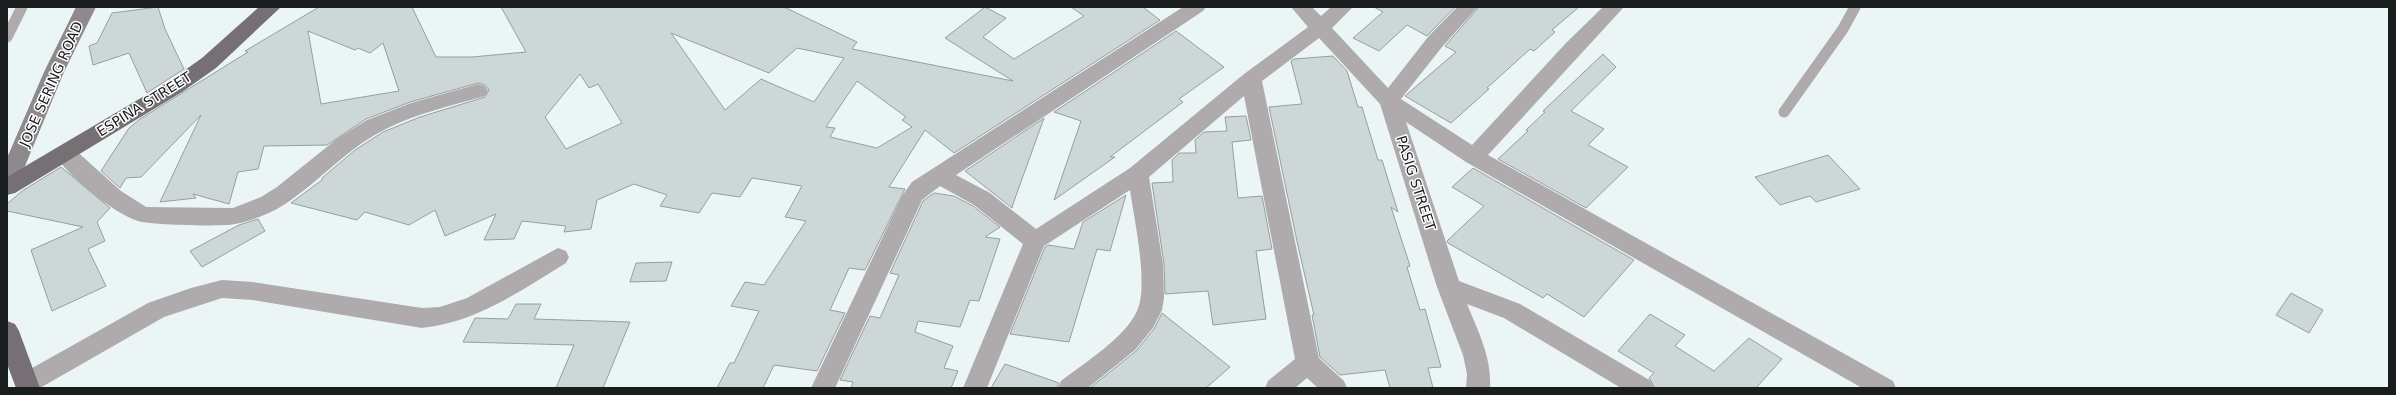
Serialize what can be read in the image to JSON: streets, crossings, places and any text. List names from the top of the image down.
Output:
{
  "streets": {
    "main road": ["JOSE SERING ROAD", "ESPINA STREET"],
    "street": ["PASIG STREET"]
  }
}
